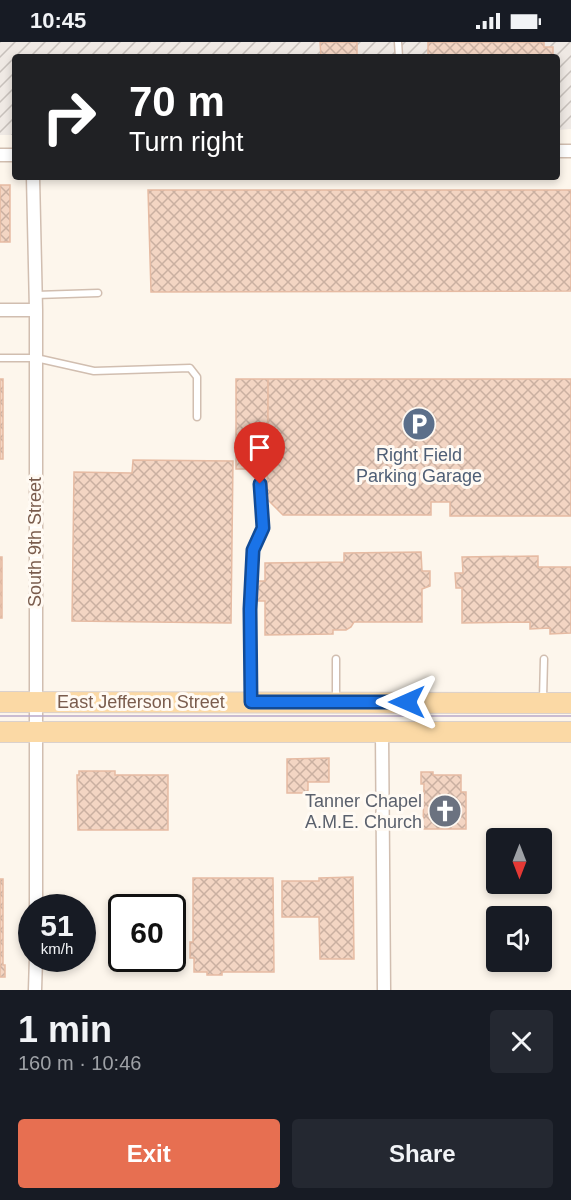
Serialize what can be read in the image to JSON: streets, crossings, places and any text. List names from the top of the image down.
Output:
{
  "streets": {
    "main road": ["East Jefferson Street"],
    "street": ["South 9th Street"]
  },
  "crossings": [
    ["South 9th Street", "East Jefferson Street"]
  ],
  "places": {
    "parking": ["Right Field Parking Garage"],
    "church": ["Tanner Chapel A.M.E. Church"]
  },
  "north": "bottom",
  "page": {
    "status": "10:45",
    "turn": ["70 m", "Turn right"],
    "speed": "51 km/h",
    "limit": "60",
    "heading": ["1 min", "160 m · 10:46"],
    "buttons": ["Exit", "Share"]
  }
}
